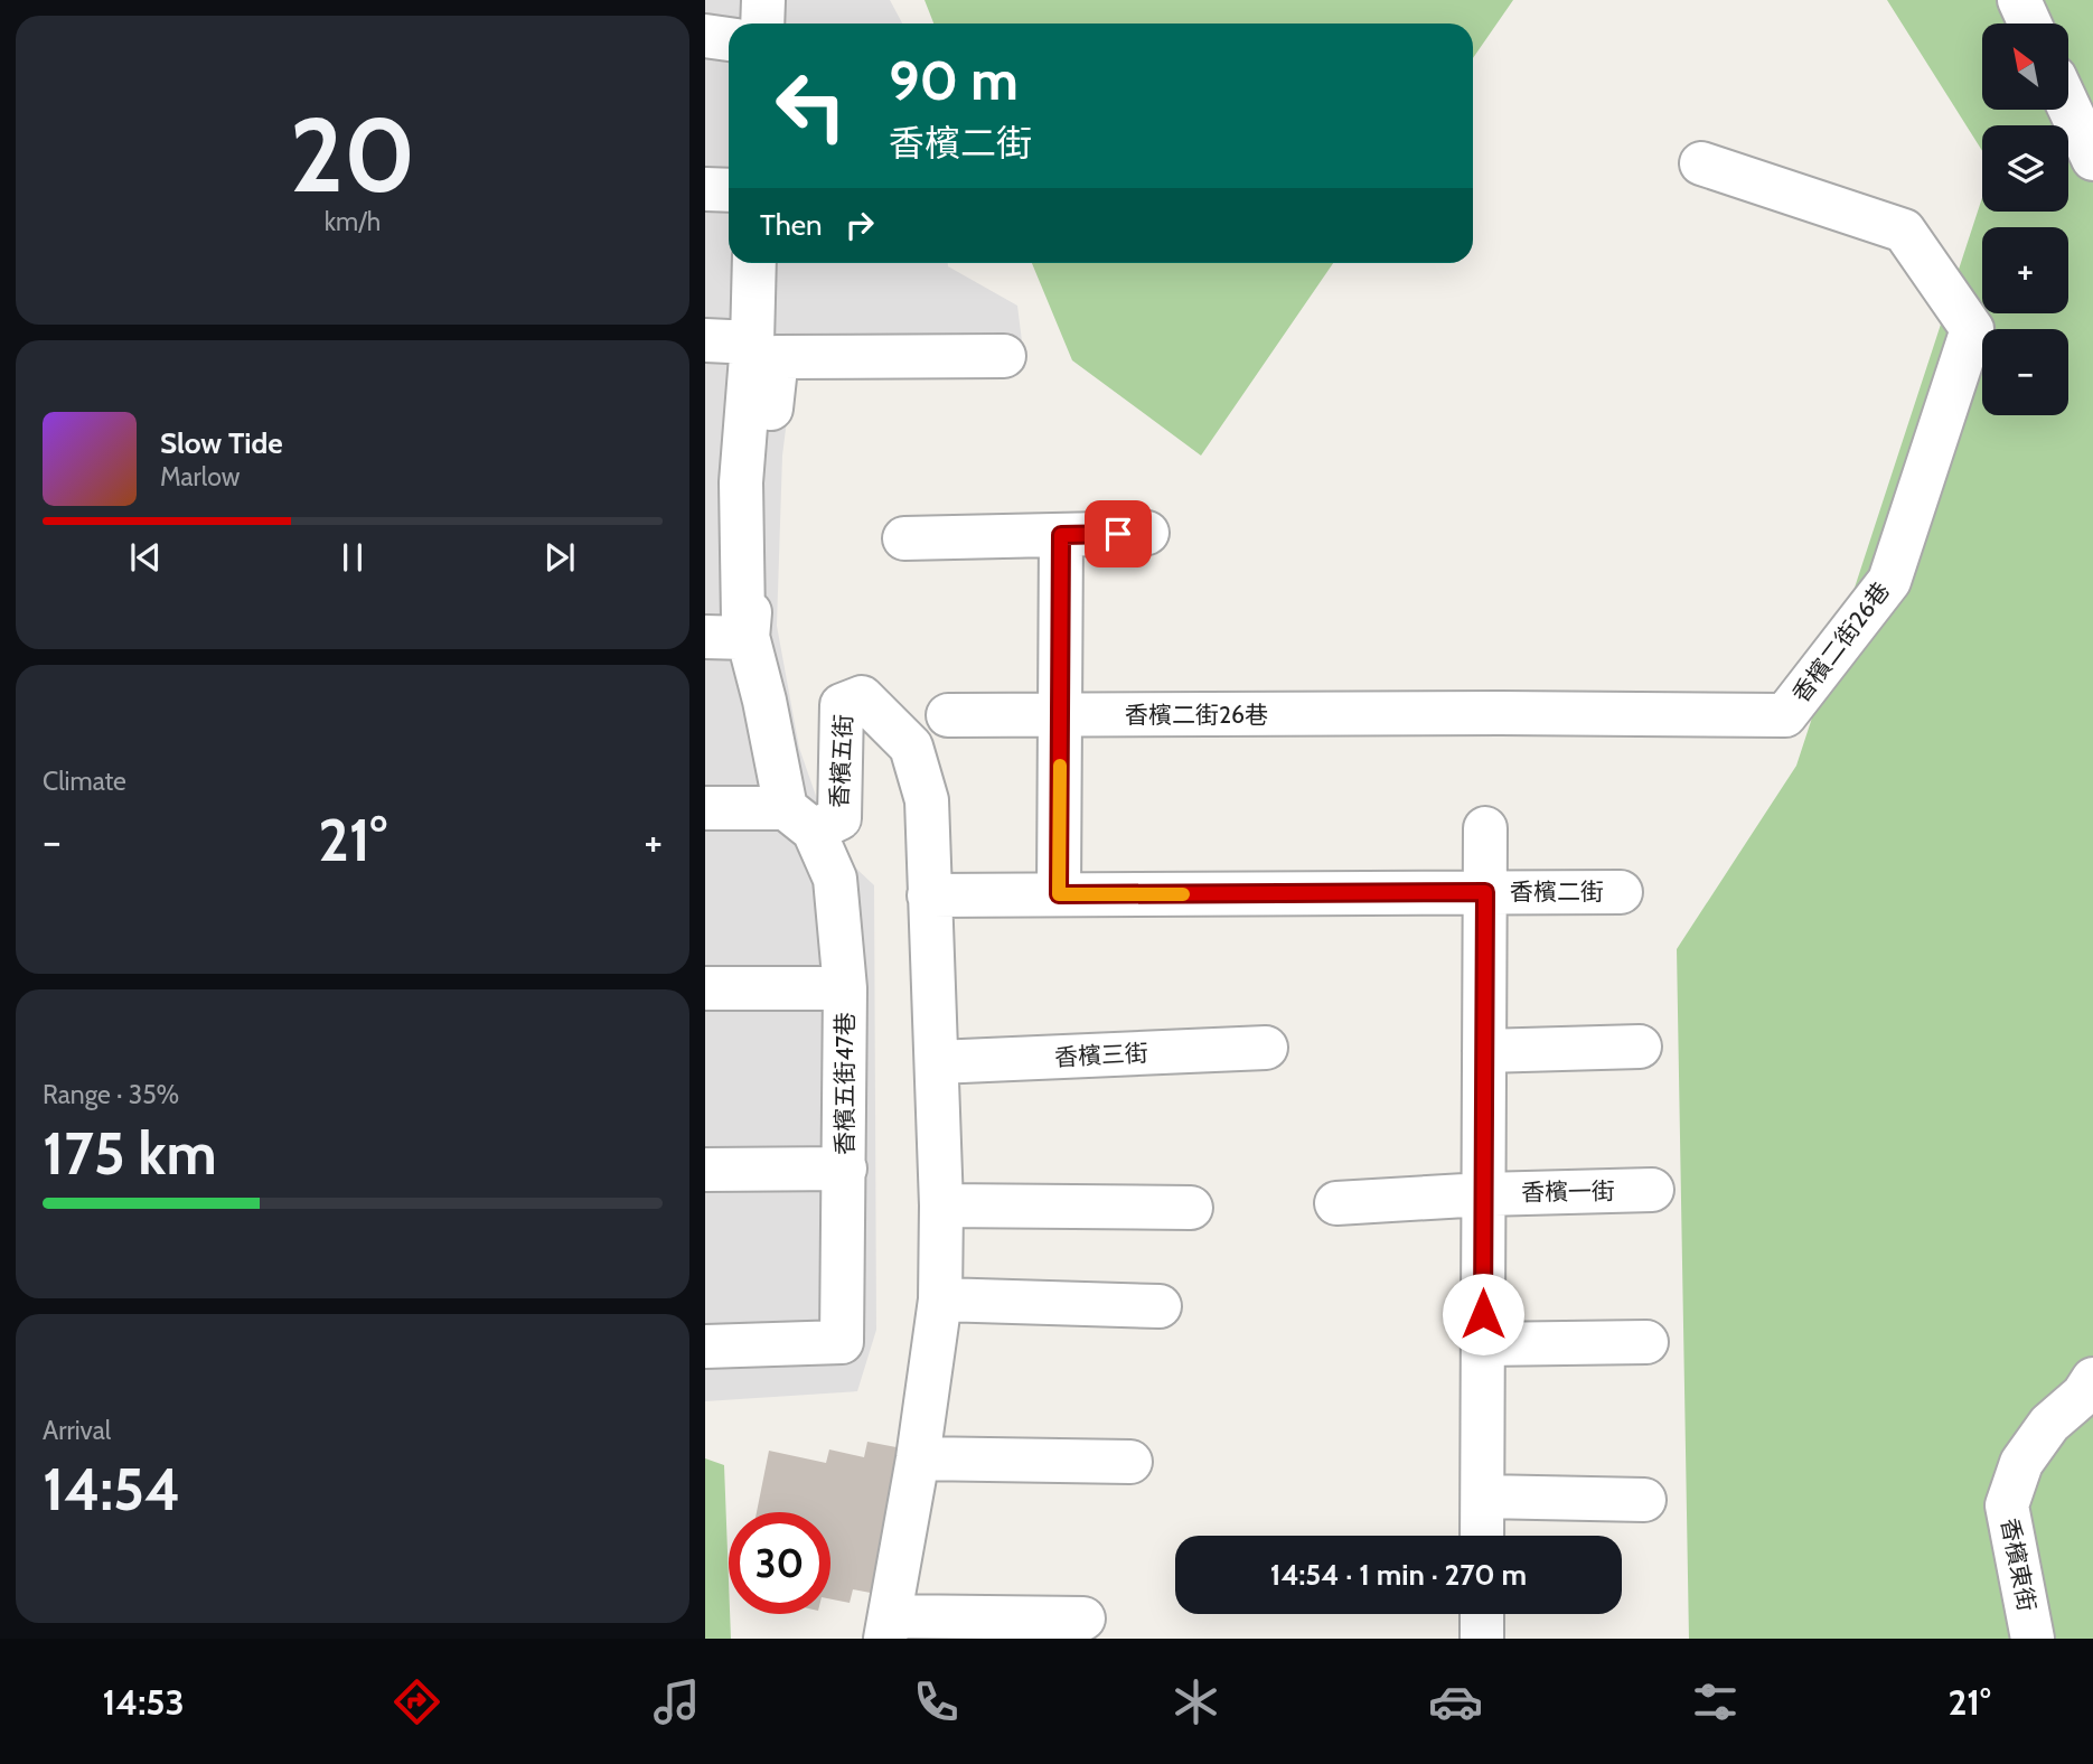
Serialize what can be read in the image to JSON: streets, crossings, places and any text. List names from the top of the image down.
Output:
{
  "streets": {
    "street": [
      "香檳二街26巷",
      "香檳五街",
      "香檳二街",
      "香檳三街",
      "香檳五街47巷",
      "香檳一街",
      "香檳東街"
    ]
  },
  "crossings": [
    ["香檳五街", "香檳二街"],
    ["香檳五街", "香檳五街47巷"]
  ],
  "north": "top left",
  "page": {
    "tile": [
      ["20", "km/h"],
      "Climate",
      ["Range · 35%", "175 km"],
      ["Arrival", "14:54"]
    ],
    "map_buttons": ["+", "−"],
    "turn": ["90 m", "香檳二街"],
    "then": "Then",
    "song": ["Slow Tide", "Marlow"],
    "heat": ["−", "21°", "+"],
    "limit": "30",
    "trip": "14:54 · 1 min · 270 m",
    "tabs": ["14:53", "21°"]
  }
}
